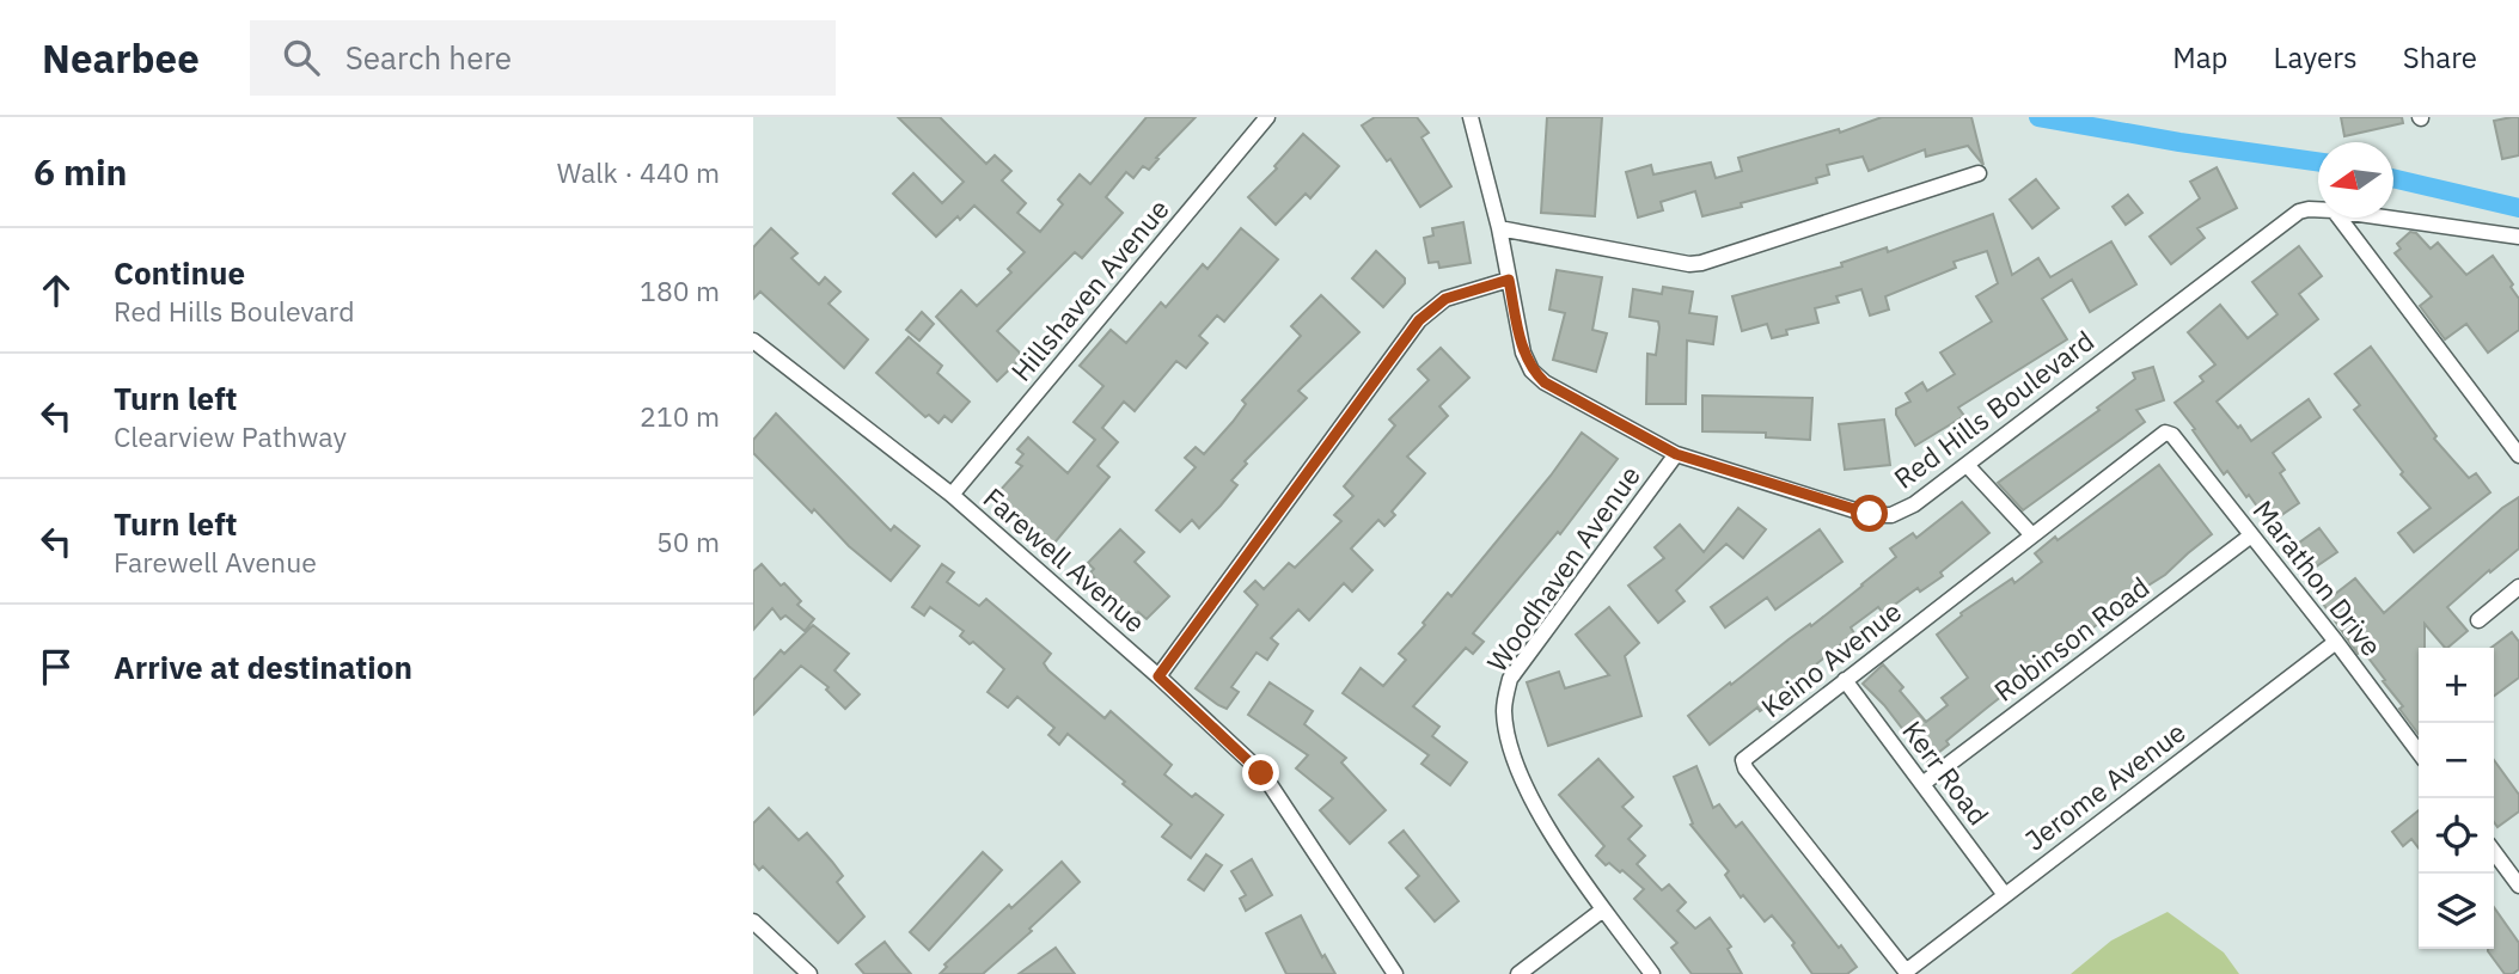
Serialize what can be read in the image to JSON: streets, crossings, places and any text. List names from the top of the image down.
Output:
{
  "streets": {
    "street": [
      "Hillshaven Avenue",
      "Red Hills Boulevard",
      "Farewell Avenue",
      "Woodhaven Avenue",
      "Marathon Drive",
      "Robinson Road",
      "Keino Avenue",
      "Kerr Road",
      "Jerome Avenue"
    ]
  },
  "crossings": [
    ["Hillshaven Avenue", "Farewell Avenue"],
    ["Red Hills Boulevard", "Woodhaven Avenue"],
    ["Marathon Drive", "Robinson Road"],
    ["Marathon Drive", "Keino Avenue"],
    ["Marathon Drive", "Jerome Avenue"],
    ["Robinson Road", "Kerr Road"],
    ["Keino Avenue", "Kerr Road"],
    ["Keino Avenue", "Jerome Avenue"],
    ["Kerr Road", "Jerome Avenue"]
  ],
  "north": "left",
  "page": {
    "header": "Nearbee",
    "search": "Search here",
    "nav": ["Map", "Layers", "Share"],
    "heading": ["6 min", "Walk · 440 m"],
    "list": [
      ["Continue", "Red Hills Boulevard", "180 m"],
      ["Turn left", "Clearview Pathway", "210 m"],
      ["Turn left", "Farewell Avenue", "50 m"],
      "Arrive at destination"
    ],
    "map_buttons": ["+", "−"]
  }
}
